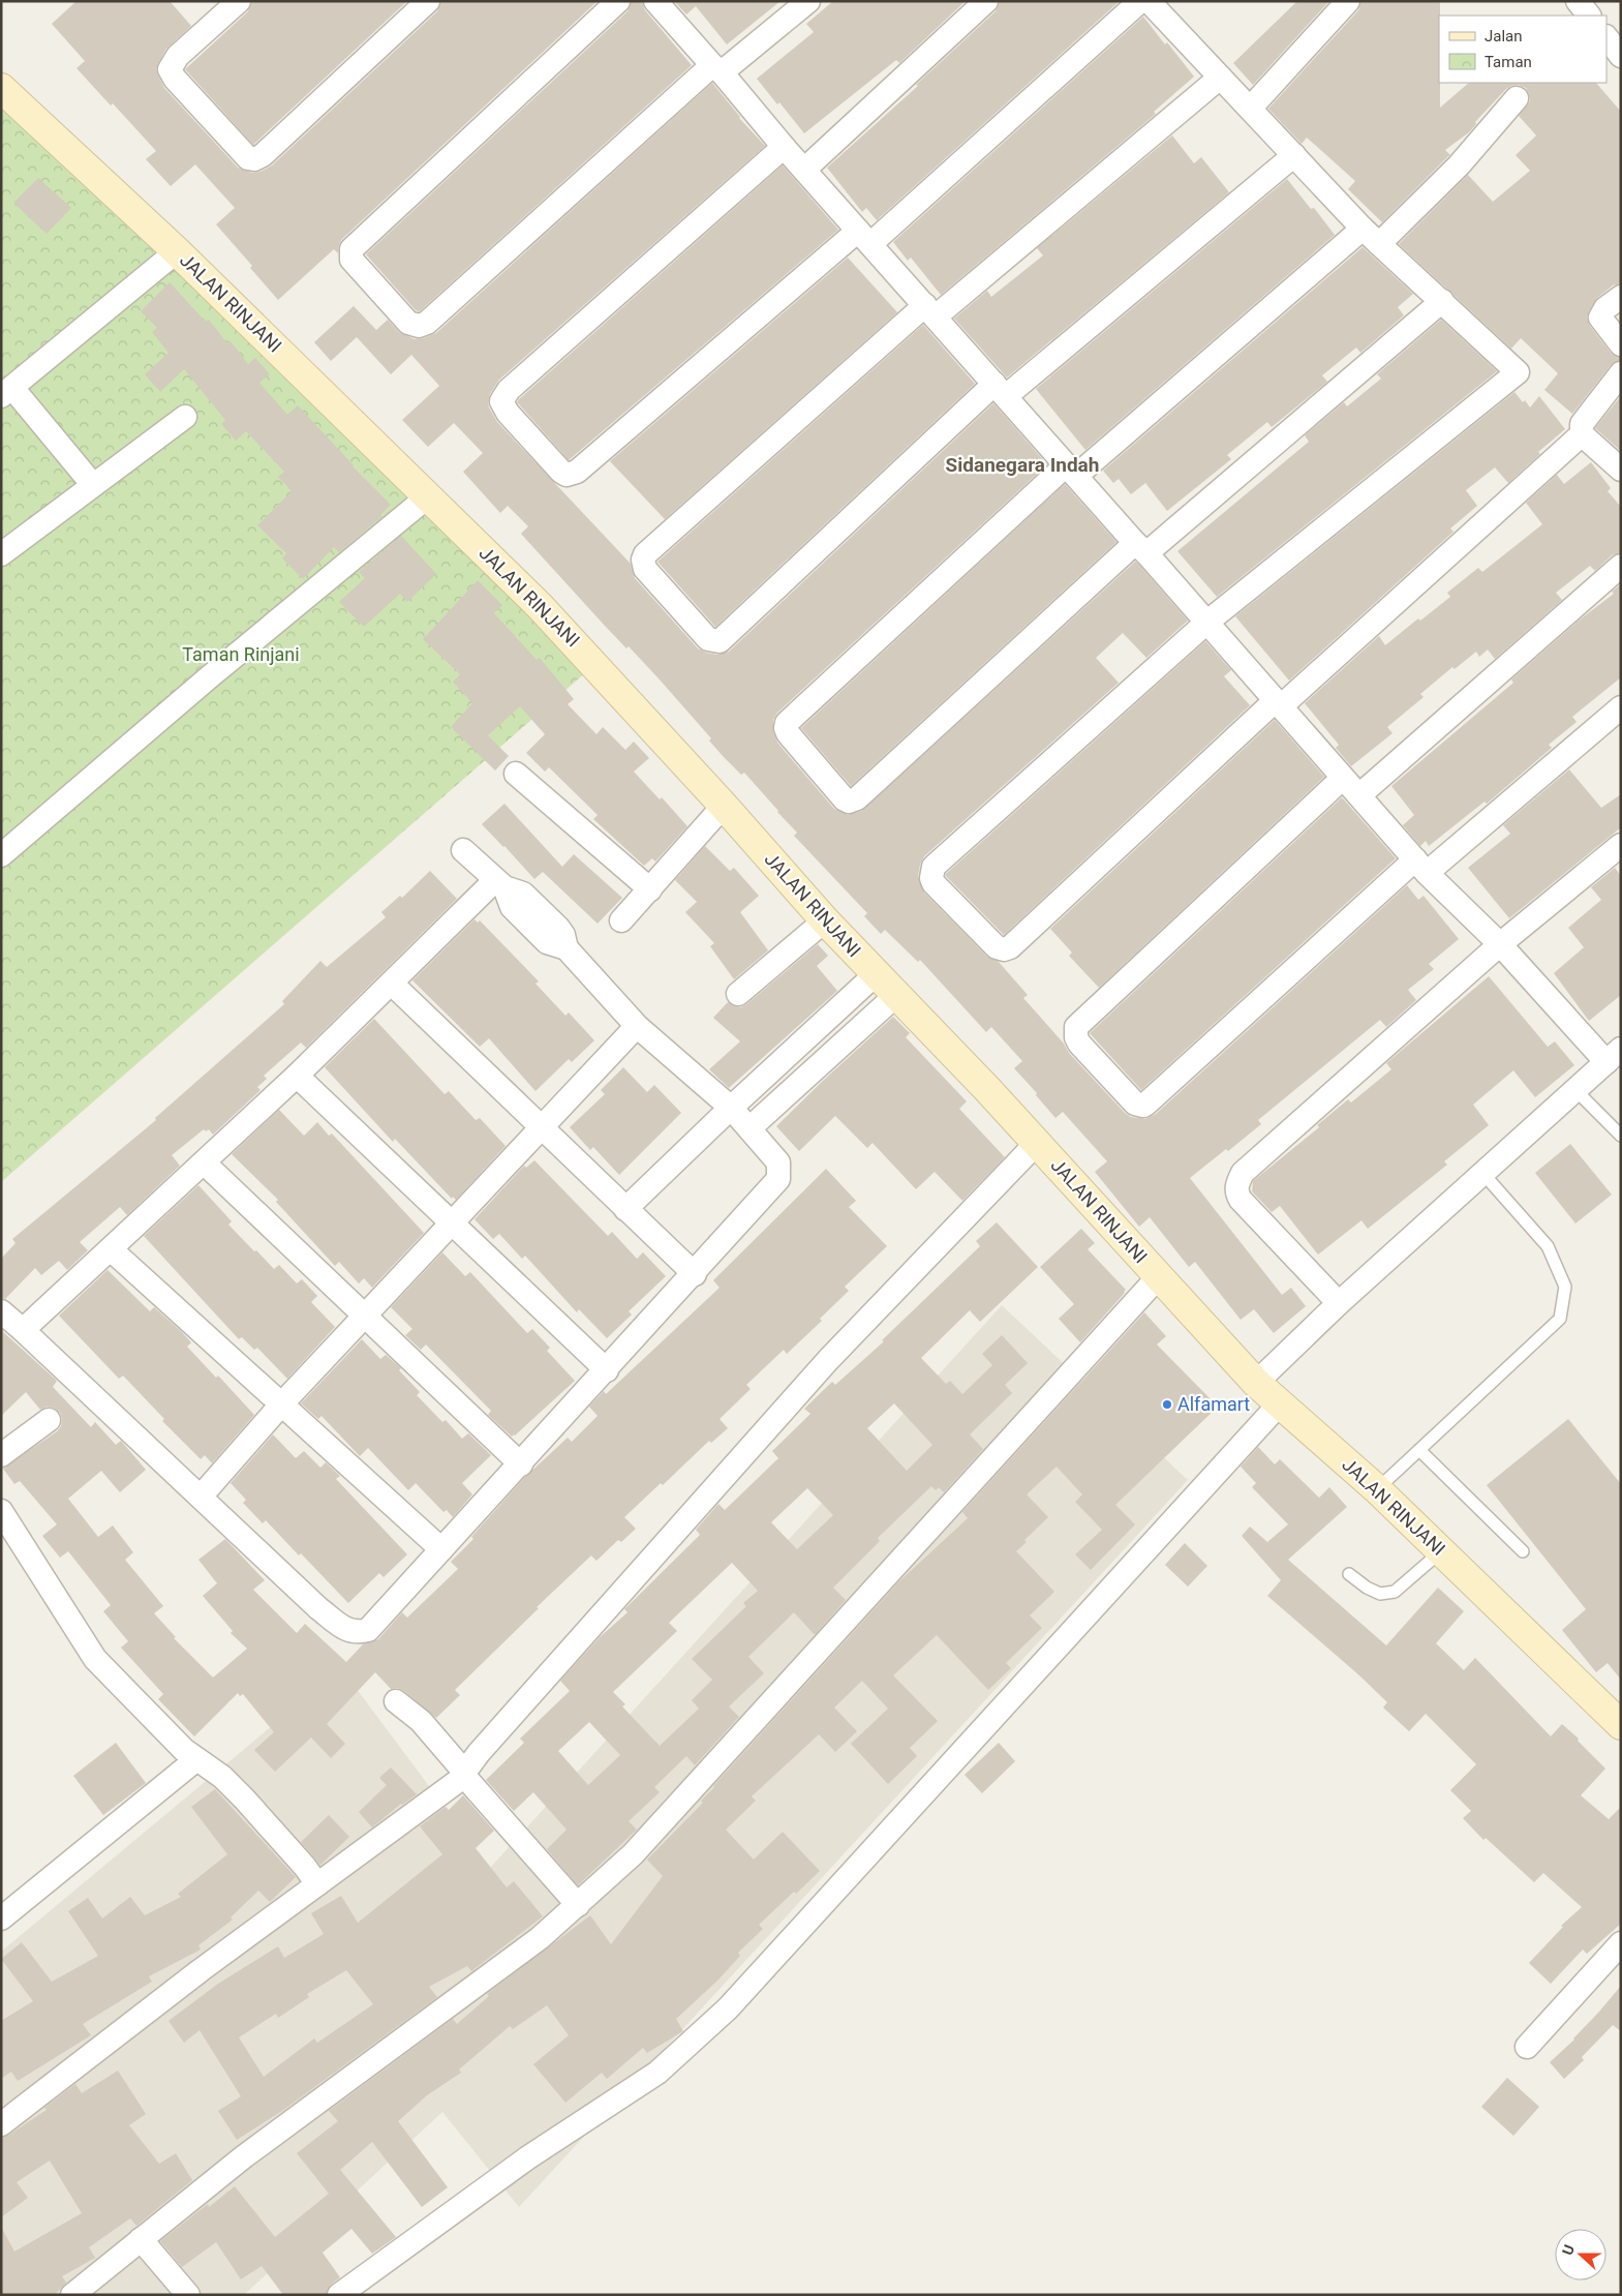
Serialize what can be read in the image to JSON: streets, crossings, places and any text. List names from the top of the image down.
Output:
{
  "streets": {
    "street": ["JALAN RINJANI"]
  },
  "districts": ["Sidanegara Indah"],
  "parks": ["Taman Rinjani"],
  "places": ["Alfamart"],
  "legend": ["Jalan", "Taman"],
  "north": "left"
}
